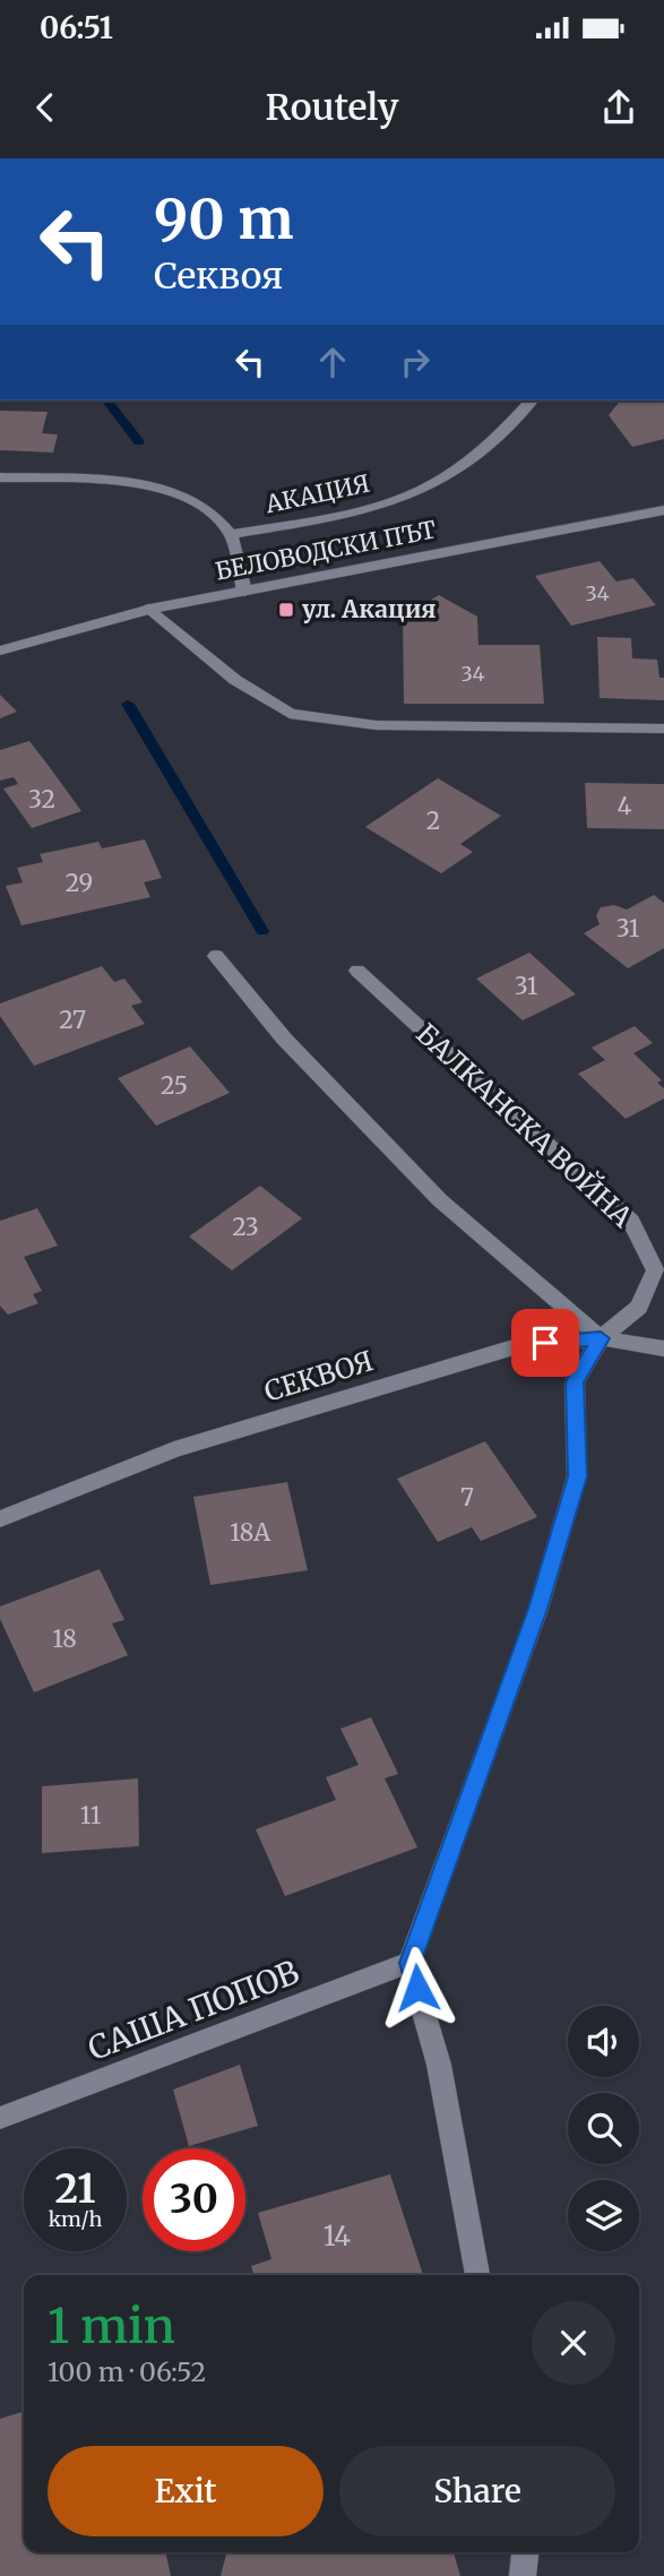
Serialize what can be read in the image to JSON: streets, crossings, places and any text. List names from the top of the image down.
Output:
{
  "streets": {
    "street": [
      "АКАЦИЯ",
      "БЕЛОВОДСКИ ПЪТ",
      "БАЛКАНСКА ВОЙНА",
      "СЕКВОЯ",
      "САША ПОПОВ"
    ]
  },
  "crossings": [
    ["АКАЦИЯ", "БЕЛОВОДСКИ ПЪТ"],
    ["БАЛКАНСКА ВОЙНА", "СЕКВОЯ"],
    ["БАЛКАНСКА ВОЙНА", "САША ПОПОВ"]
  ],
  "places": {
    "transit": ["ул. Акация"]
  },
  "house_numbers": [
    "34",
    "34",
    "32",
    "4",
    "2",
    "29",
    "31",
    "31",
    "27",
    "25",
    "23",
    "7",
    "18А",
    "18",
    "11",
    "14"
  ],
  "page": {
    "status": "06:51",
    "header": "Routely",
    "turn": ["90 m", "Секвоя"],
    "speed": "21 km/h",
    "limit": "30",
    "heading": ["1 min", "100 m · 06:52"],
    "buttons": ["Exit", "Share"]
  }
}
